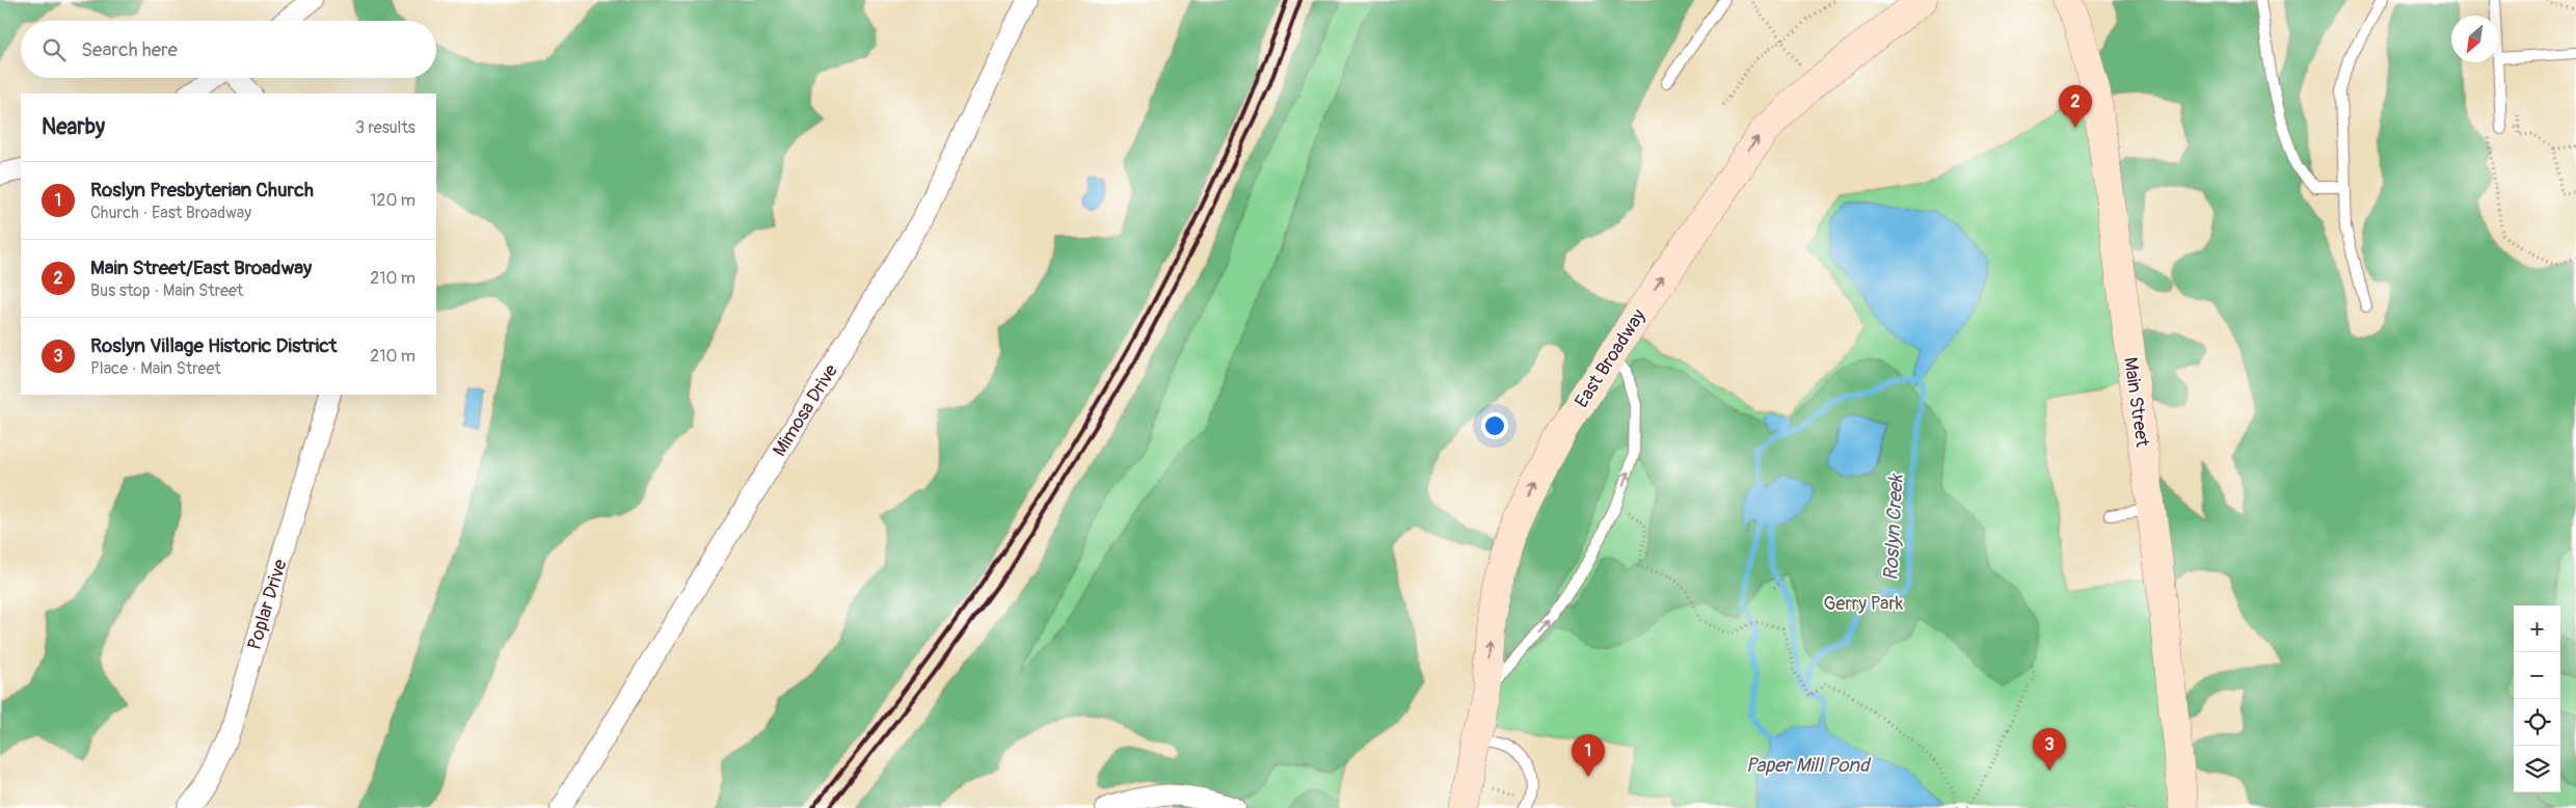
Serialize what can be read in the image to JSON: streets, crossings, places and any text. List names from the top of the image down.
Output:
{
  "streets": {
    "main road": ["East Broadway", "Main Street"],
    "street": ["Mimosa Drive", "Poplar Drive"]
  },
  "one_way": ["East Broadway"],
  "water": ["Roslyn Creek", "Paper Mill Pond"],
  "parks": ["Gerry Park"],
  "north": "bottom left",
  "page": {
    "search": "Search here",
    "pins": ["2", "3", "1"],
    "heading": ["Nearby", "3 results"],
    "list": [
      {
        "mark": "1",
        "name": "Roslyn Presbyterian Church",
        "note": "Church · East Broadway",
        "value": "120 m"
      },
      {
        "mark": "2",
        "name": "Main Street/East Broadway",
        "note": "Bus stop · Main Street",
        "value": "210 m"
      },
      {
        "mark": "3",
        "name": "Roslyn Village Historic District",
        "note": "Place · Main Street",
        "value": "210 m"
      }
    ],
    "map_buttons": ["+", "−"]
  }
}
